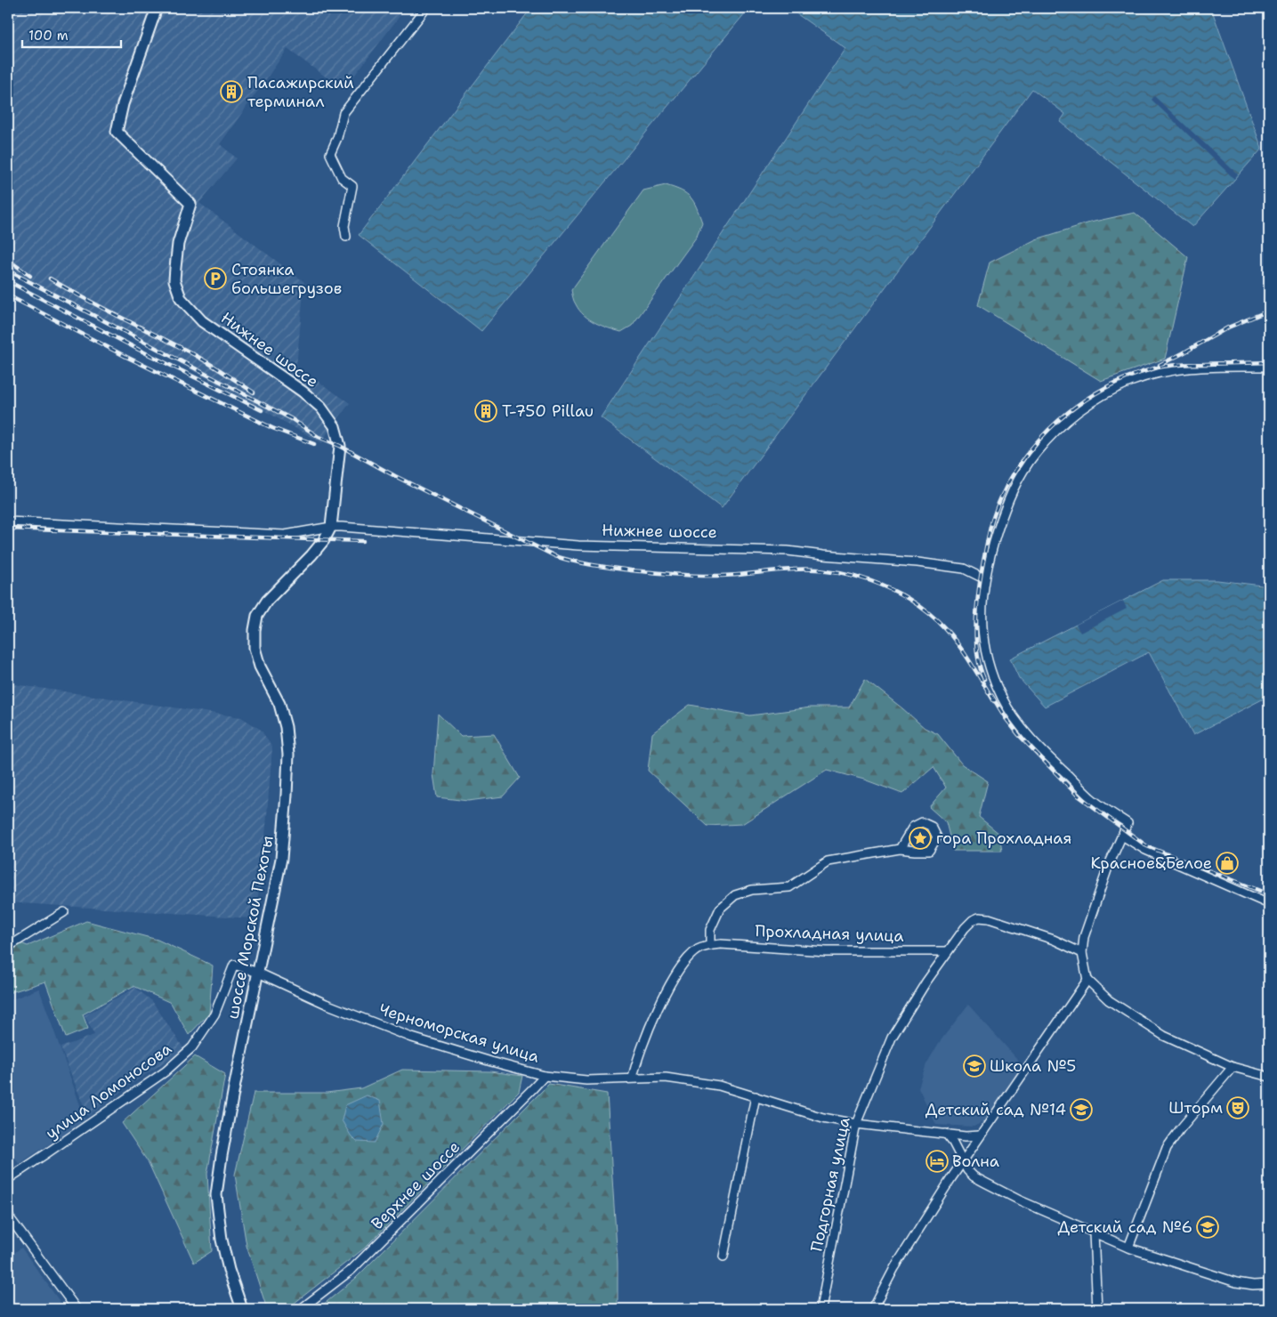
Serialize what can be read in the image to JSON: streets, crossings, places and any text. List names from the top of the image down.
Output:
{
  "streets": {
    "main road": ["Нижнее шоссе", "шоссе Морской Пехоты"],
    "street": [
      "Прохладная улица",
      "Черноморская улица",
      "улица Ломоносова",
      "Подгорная улица",
      "Верхнее шоссе"
    ]
  },
  "crossings": [
    ["Нижнее шоссе", "шоссе Морской Пехоты"],
    ["шоссе Морской Пехоты", "Черноморская улица"],
    ["Прохладная улица", "Подгорная улица"],
    ["Черноморская улица", "улица Ломоносова"],
    ["Черноморская улица", "Подгорная улица"],
    ["Черноморская улица", "Верхнее шоссе"]
  ],
  "places": {
    "building": ["Пасажирский терминал", "T-750 Pillau"],
    "parking": ["Стоянка большегрузов"],
    "place": ["гора Прохладная"],
    "shop": ["Красное&Белое"],
    "school or university": ["Школа №5", "Детский сад №14", "Детский сад №6"],
    "theatre": ["Шторм"],
    "hotel": ["Волна"]
  },
  "scale_bar": "100 m"
}
